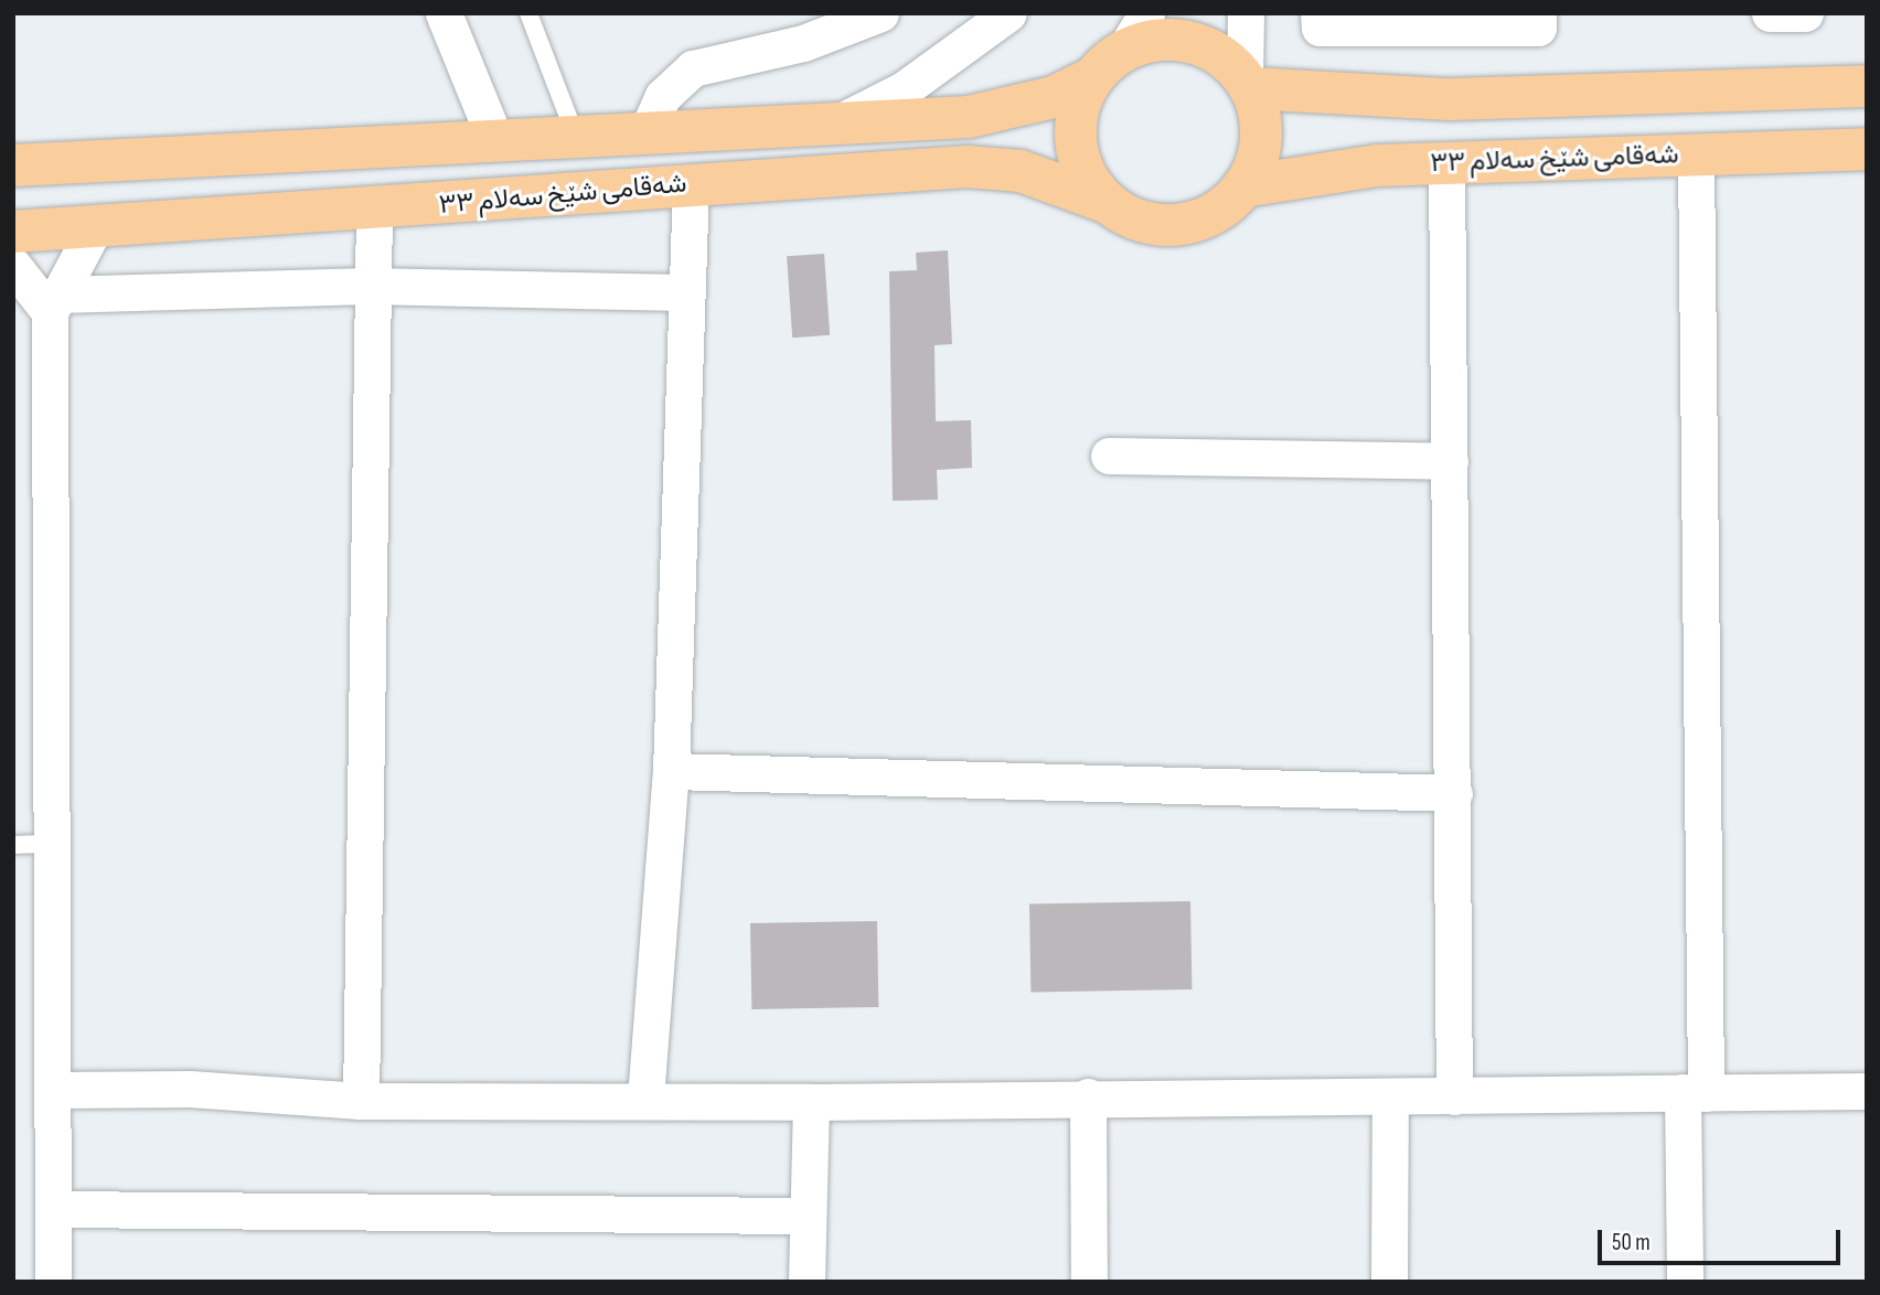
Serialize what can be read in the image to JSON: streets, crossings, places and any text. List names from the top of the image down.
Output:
{
  "streets": {
    "main road": ["شەقامی شێخ سەلام ٣٣"]
  },
  "scale_bar": "50 m"
}
